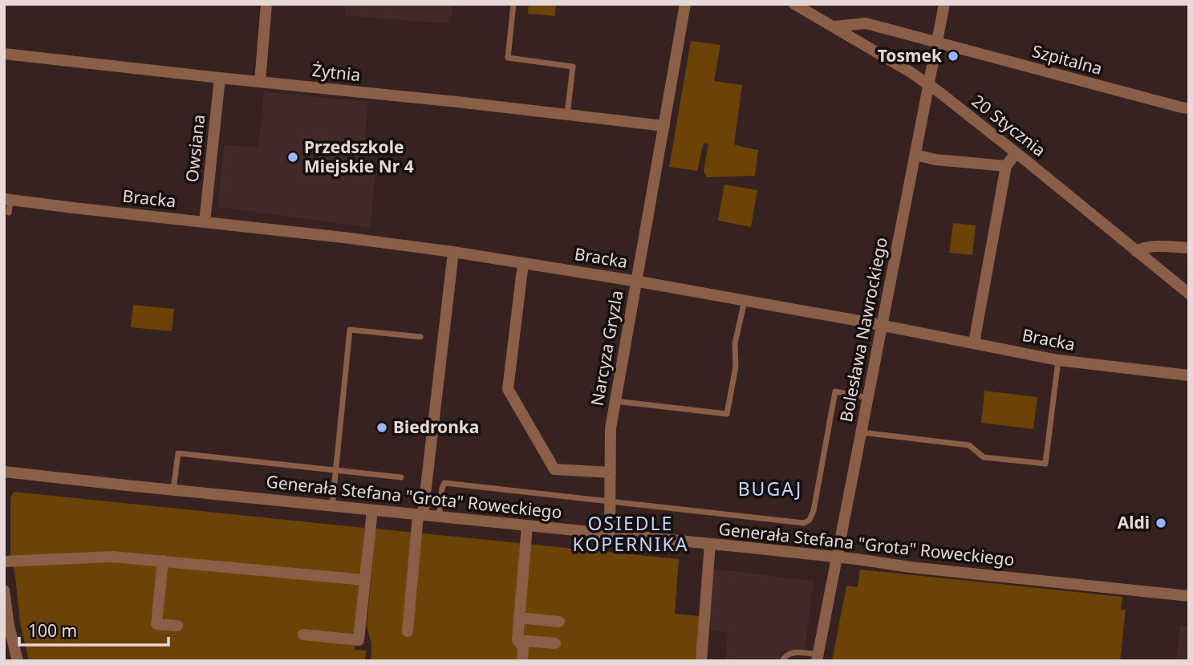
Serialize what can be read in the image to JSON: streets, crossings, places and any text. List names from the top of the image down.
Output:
{
  "streets": {
    "street": [
      "Szpitalna",
      "Żytnia",
      "20 Stycznia",
      "Owsiana",
      "Bracka",
      "Bolesława Nawrockiego",
      "Narcyza Gryzla",
      "Generała Stefana \"Grota\" Roweckiego"
    ]
  },
  "crossings": [
    ["Szpitalna", "20 Stycznia"],
    ["Szpitalna", "Bolesława Nawrockiego"],
    ["Żytnia", "Owsiana"],
    ["Żytnia", "Narcyza Gryzla"],
    ["20 Stycznia", "Bolesława Nawrockiego"],
    ["Owsiana", "Bracka"],
    ["Bracka", "Bolesława Nawrockiego"],
    ["Bracka", "Narcyza Gryzla"],
    ["Bolesława Nawrockiego", "Generała Stefana \"Grota\" Roweckiego"],
    ["Narcyza Gryzla", "Generała Stefana \"Grota\" Roweckiego"]
  ],
  "districts": ["BUGAJ", "OSIEDLE KOPERNIKA"],
  "places": [
    "Tosmek",
    "Przedszkole Miejskie Nr 4",
    "Biedronka",
    "Aldi"
  ],
  "scale_bar": "100 m"
}
